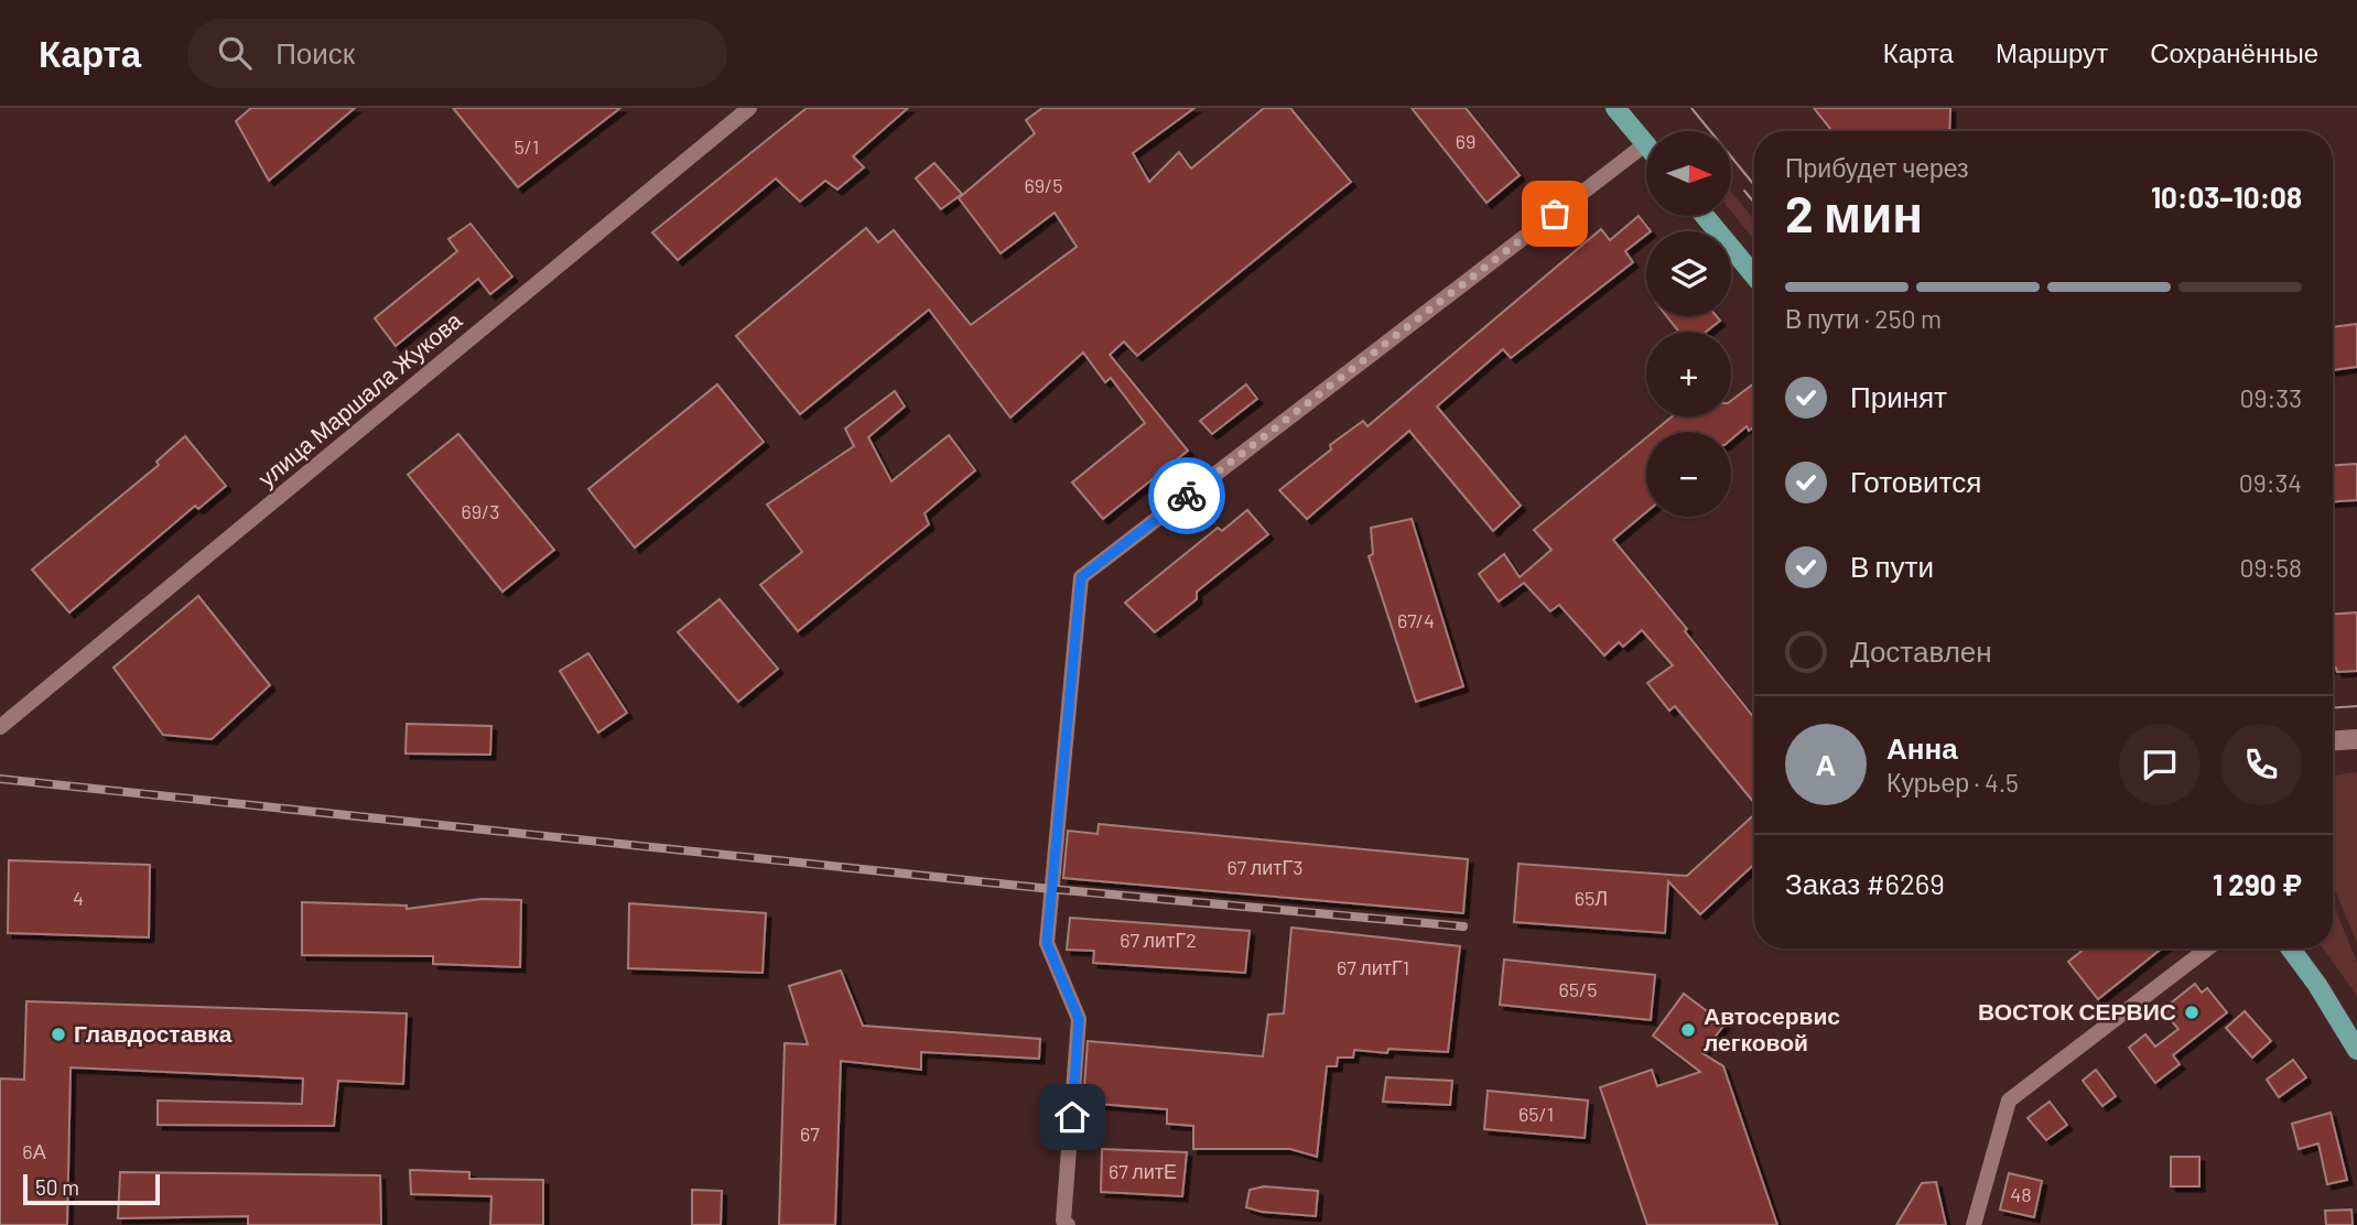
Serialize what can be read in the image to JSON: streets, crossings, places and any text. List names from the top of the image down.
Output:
{
  "streets": {
    "street": ["улица Маршала Жукова"]
  },
  "places": ["ВОСТОК СЕРВИС", "Автосервис легковой", "Главдоставка"],
  "house_numbers": [
    "69",
    "5/1",
    "69/5",
    "69/3",
    "67/4",
    "67 литГ3",
    "4",
    "65Л",
    "67 литГ2",
    "67 литГ1",
    "65/5",
    "65/1",
    "67",
    "6А",
    "67 литЕ",
    "48"
  ],
  "scale_bar": "50 m",
  "north": "right",
  "page": {
    "header": "Карта",
    "search": "Поиск",
    "nav": ["Карта", "Маршрут", "Сохранённые"],
    "map_buttons": ["+", "−"],
    "heading": ["2 мин", "Прибудет через", "10:03–10:08"],
    "panel": [
      "Анна",
      "Курьер · 4.5",
      "Заказ #6269",
      "1 290 ₽"
    ],
    "bar": "В пути · 250 m",
    "list": [
      ["Принят", "09:33"],
      ["Готовится", "09:34"],
      ["В пути", "09:58"],
      "Доставлен"
    ],
    "round": "А",
    "scale": "50 m"
  }
}
